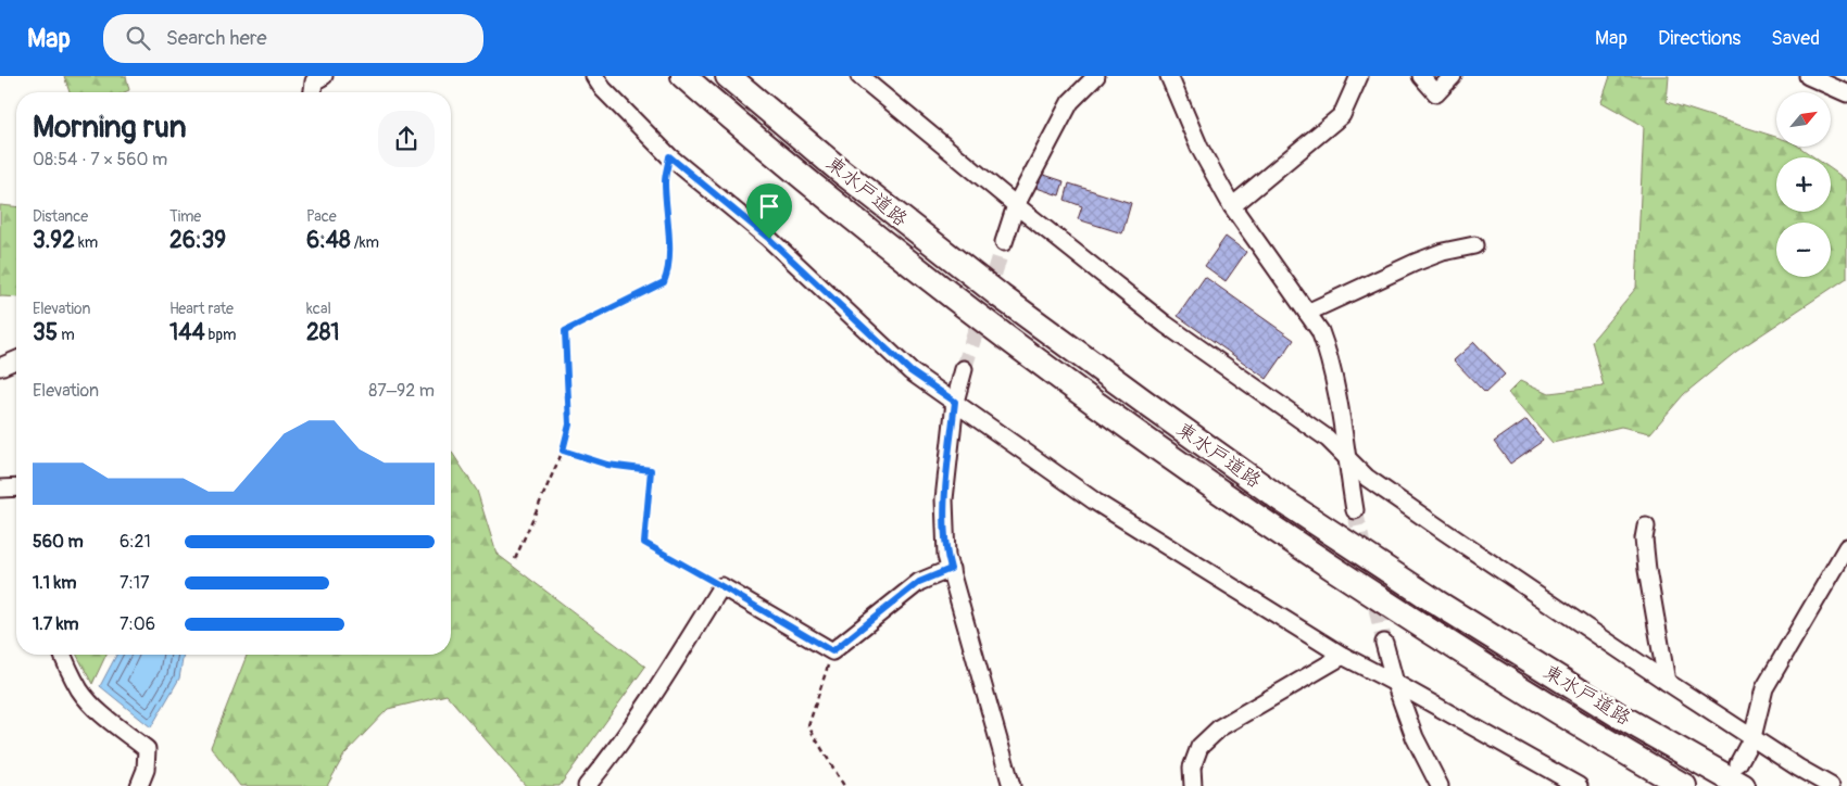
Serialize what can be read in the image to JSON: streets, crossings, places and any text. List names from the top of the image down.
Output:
{
  "streets": {
    "highway": ["東水戸道路"]
  },
  "north": "top right",
  "page": {
    "header": "Map",
    "search": "Search here",
    "nav": ["Map", "Directions", "Saved"],
    "map_buttons": ["+", "−"],
    "heading": ["Morning run", "08:54 · 7 × 560 m"],
    "stats": [
      ["Distance", "3.92 km"],
      ["Time", "26:39"],
      ["Pace", "6:48 /km"],
      ["Elevation", "35 m"],
      ["Heart rate", "144 bpm"],
      ["kcal", "281"]
    ],
    "chart": ["Elevation", "87–92 m"],
    "list": [
      {
        "name": "560 m",
        "note": "6:21"
      },
      {
        "name": "1.1 km",
        "note": "7:17"
      },
      {
        "name": "1.7 km",
        "note": "7:06"
      }
    ]
  }
}
